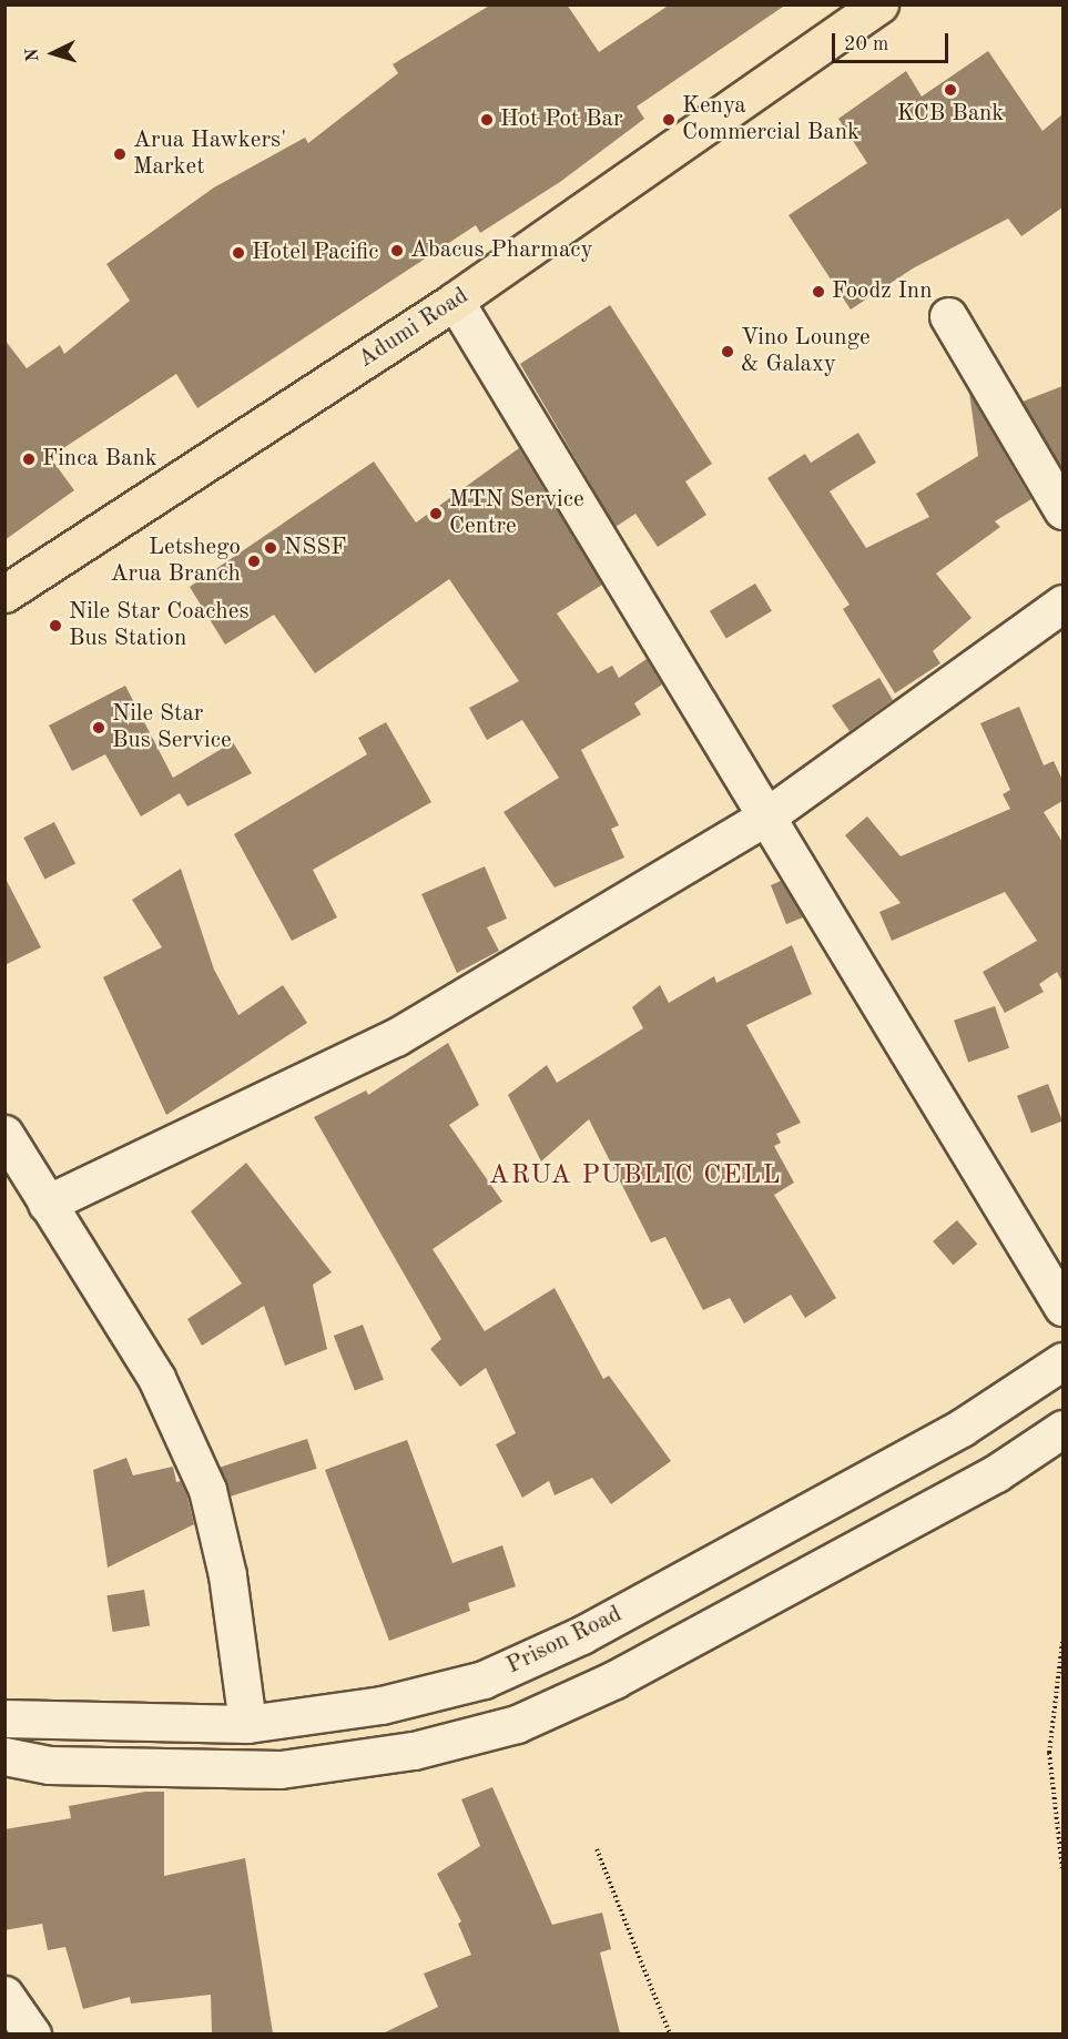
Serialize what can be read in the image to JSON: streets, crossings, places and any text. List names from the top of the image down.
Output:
{
  "streets": {
    "main road": ["Adumi Road"],
    "street": ["Prison Road"]
  },
  "districts": ["ARUA PUBLIC CELL"],
  "places": [
    "KCB Bank",
    "Hot Pot Bar",
    "Kenya Commercial Bank",
    "Arua Hawkers' Market",
    "Abacus Pharmacy",
    "Hotel Pacific",
    "Foodz Inn",
    "Vino Lounge & Galaxy",
    "Finca Bank",
    "MTN Service Centre",
    "NSSF",
    "Letshego Arua Branch",
    "Nile Star Coaches Bus Station",
    "Nile Star Bus Service"
  ],
  "scale_bar": "20 m",
  "north": "left"
}
